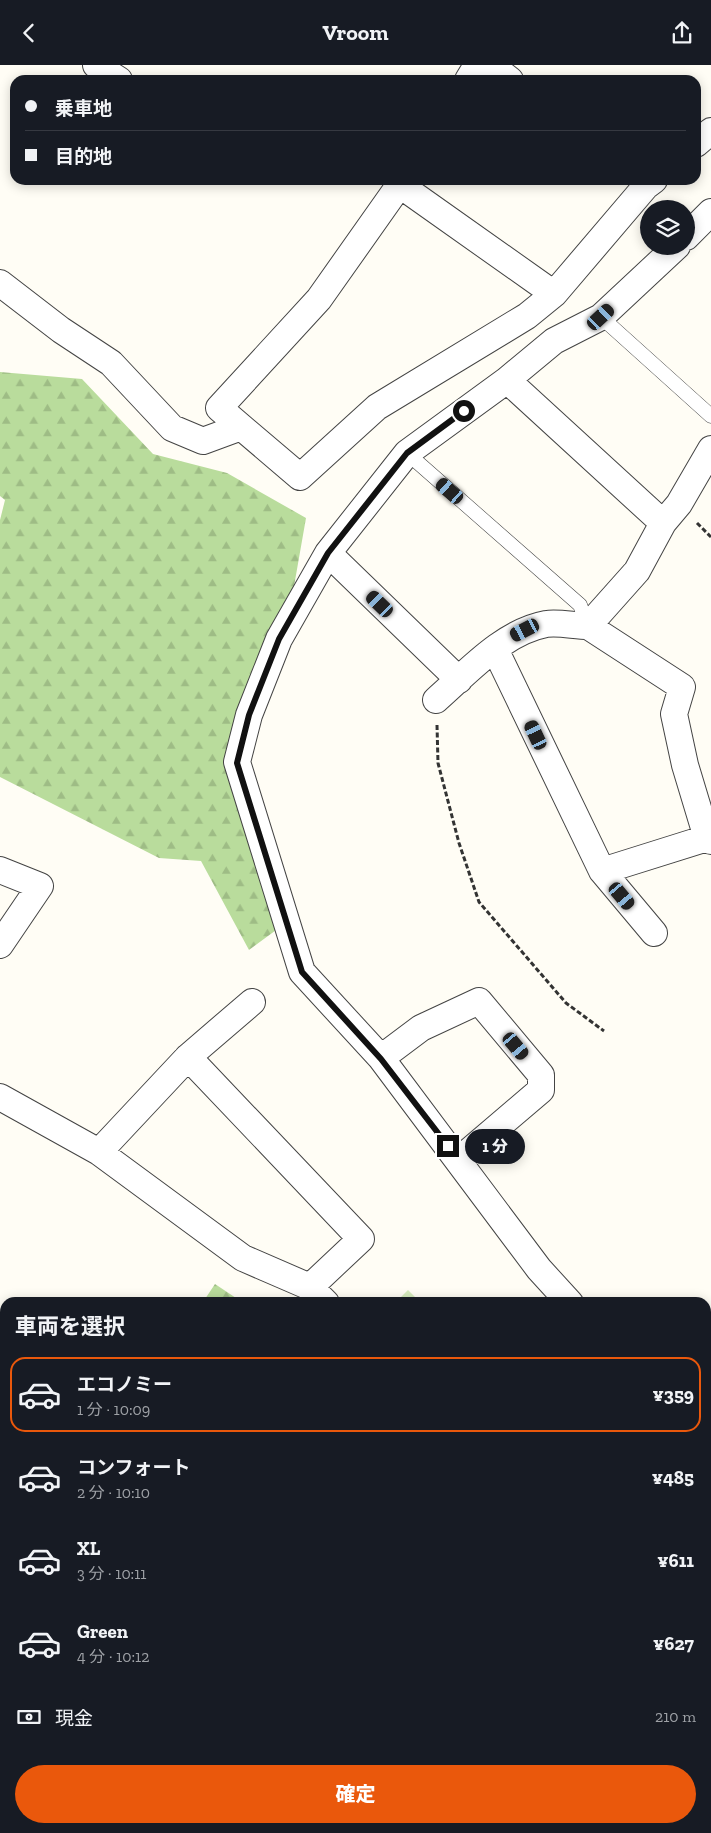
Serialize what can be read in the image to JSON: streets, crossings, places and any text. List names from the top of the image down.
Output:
{
  "page": {
    "header": "Vroom",
    "banner": ["乗車地", "目的地"],
    "bubble": "1 分",
    "heading": "車両を選択",
    "list": [
      {
        "name": "エコノミー",
        "note": "1 分 · 10:09",
        "value": "¥359"
      },
      {
        "name": "コンフォート",
        "note": "2 分 · 10:10",
        "value": "¥485"
      },
      {
        "name": "XL",
        "note": "3 分 · 10:11",
        "value": "¥611"
      },
      {
        "name": "Green",
        "note": "4 分 · 10:12",
        "value": "¥627"
      }
    ],
    "pay": ["現金", "210 m"],
    "buttons": "確定"
  }
}
